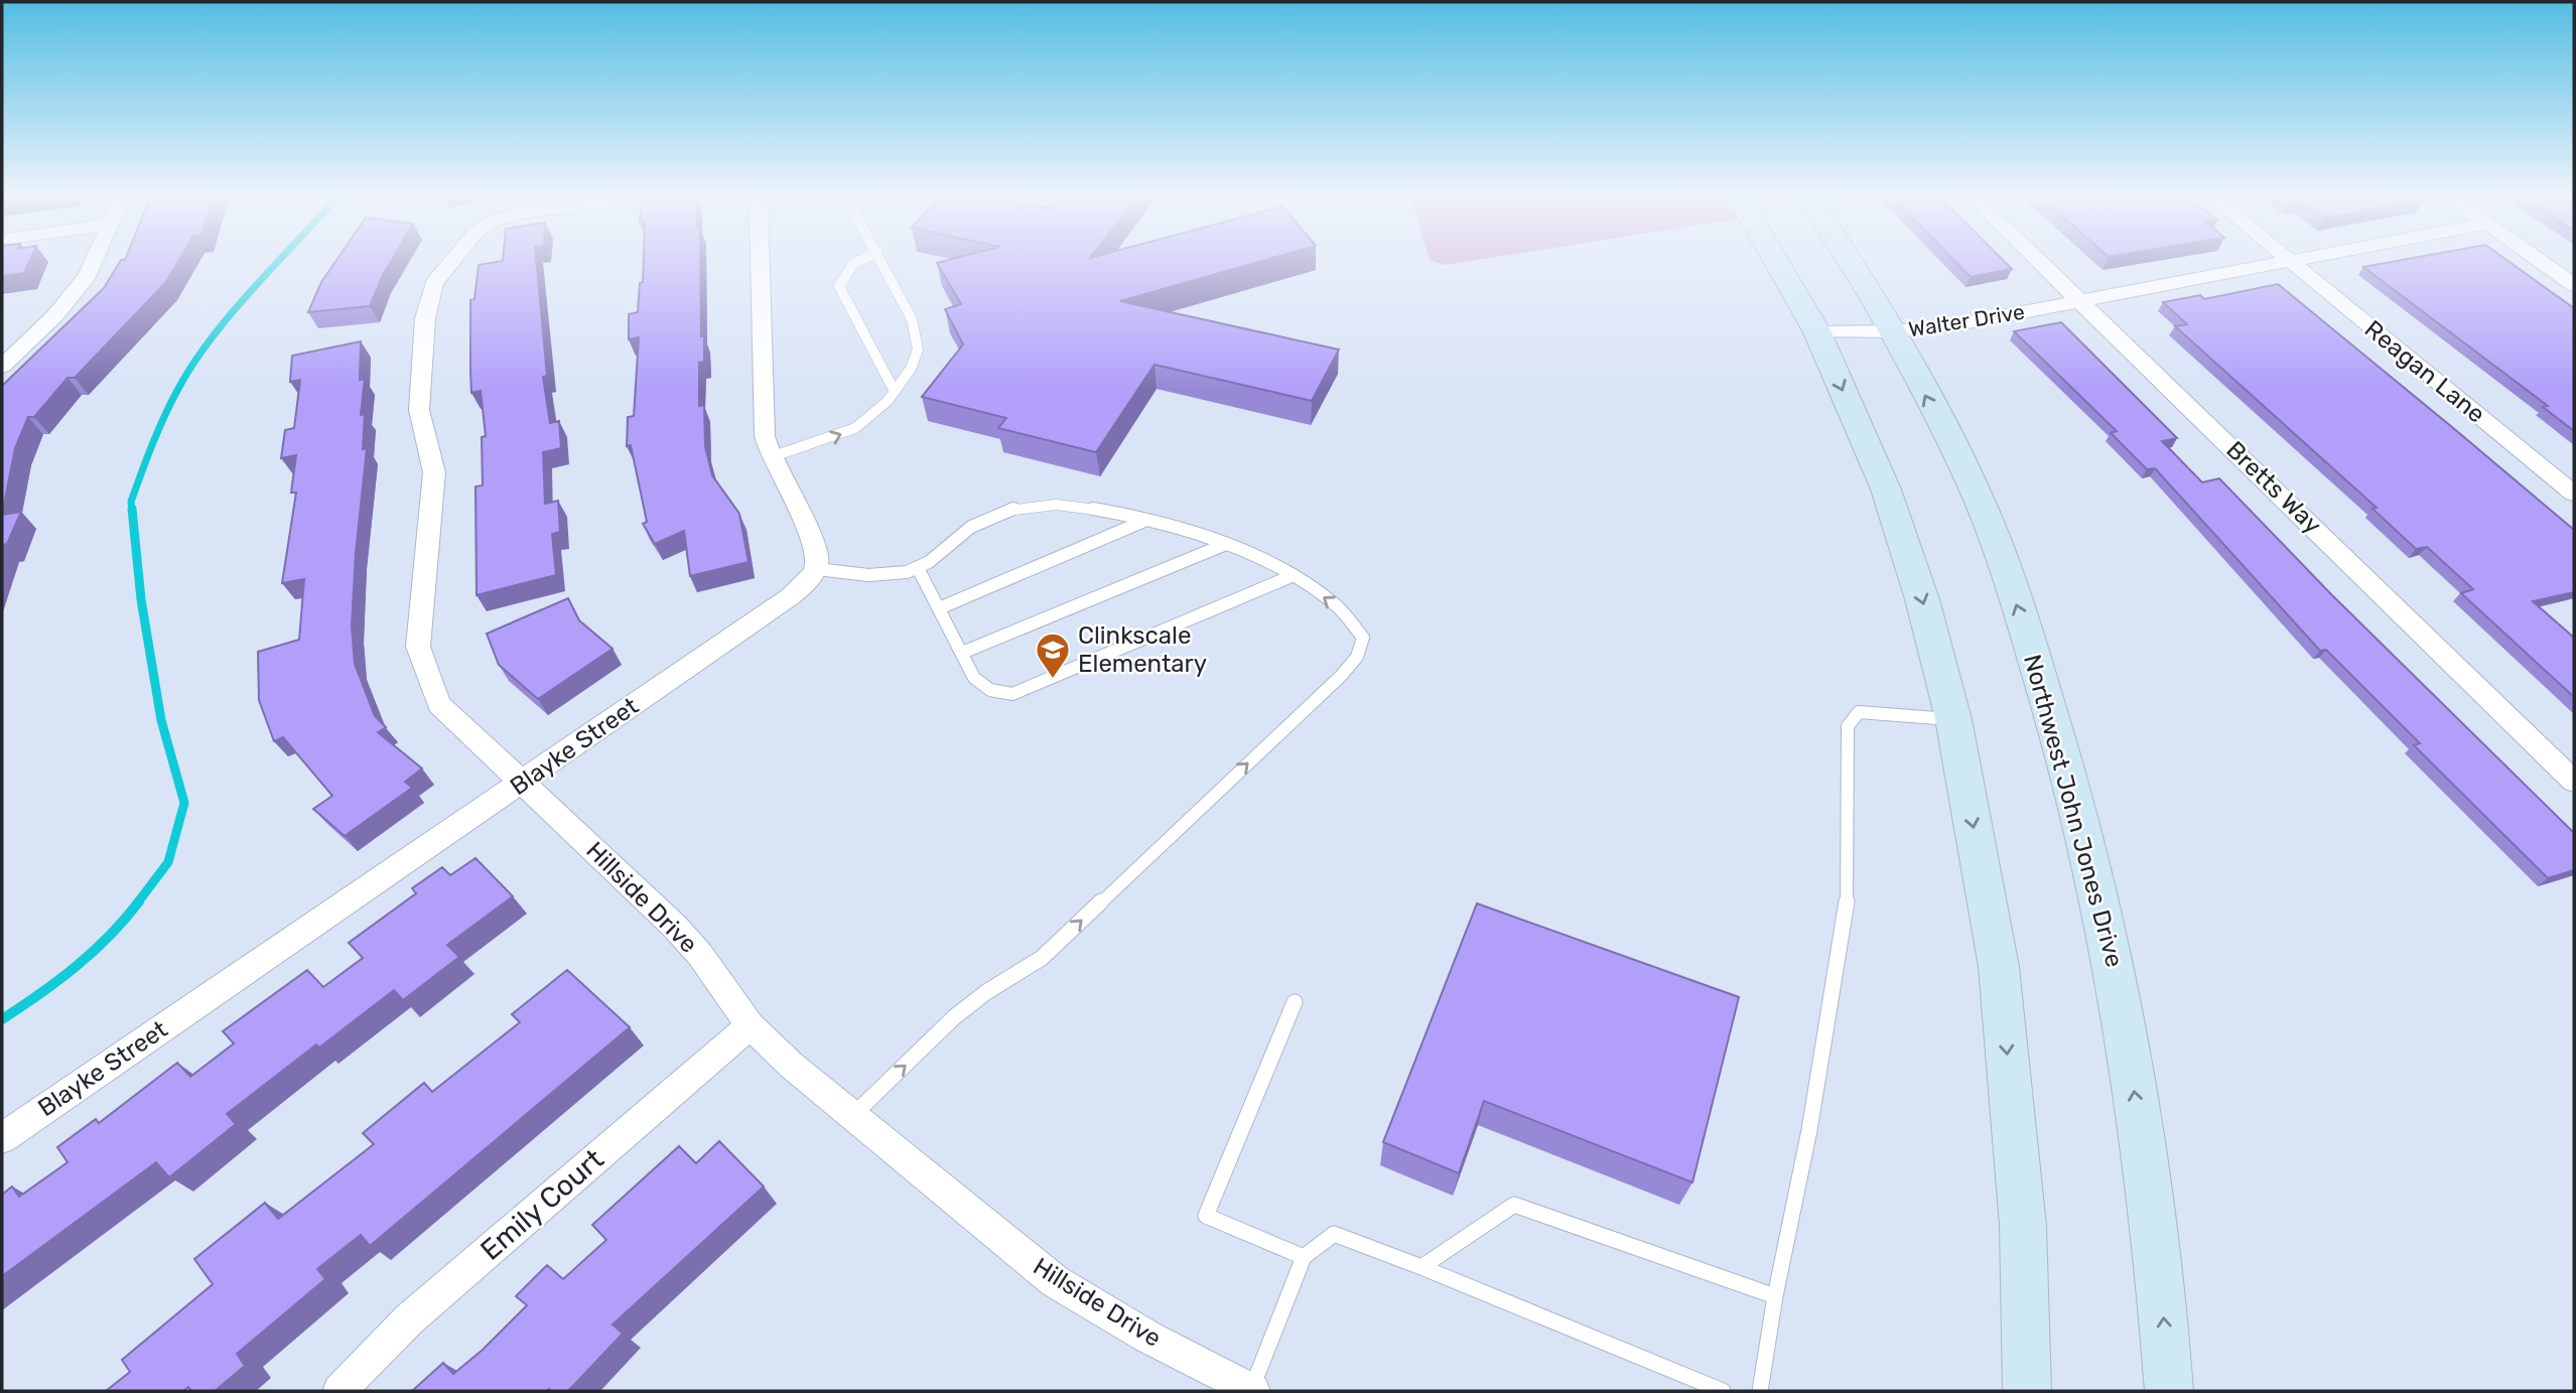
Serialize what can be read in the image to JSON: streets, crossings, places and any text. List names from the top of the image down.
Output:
{
  "streets": {
    "main road": ["Northwest John Jones Drive"],
    "street": [
      "Walter Drive",
      "Reagan Lane",
      "Bretts Way",
      "Blayke Street",
      "Hillside Drive",
      "Emily Court"
    ]
  },
  "crossings": [
    ["Walter Drive", "Reagan Lane"],
    ["Walter Drive", "Bretts Way"],
    ["Walter Drive", "Northwest John Jones Drive"],
    ["Blayke Street", "Hillside Drive"],
    ["Hillside Drive", "Emily Court"]
  ],
  "places": {
    "school or university": ["Clinkscale Elementary"]
  }
}
